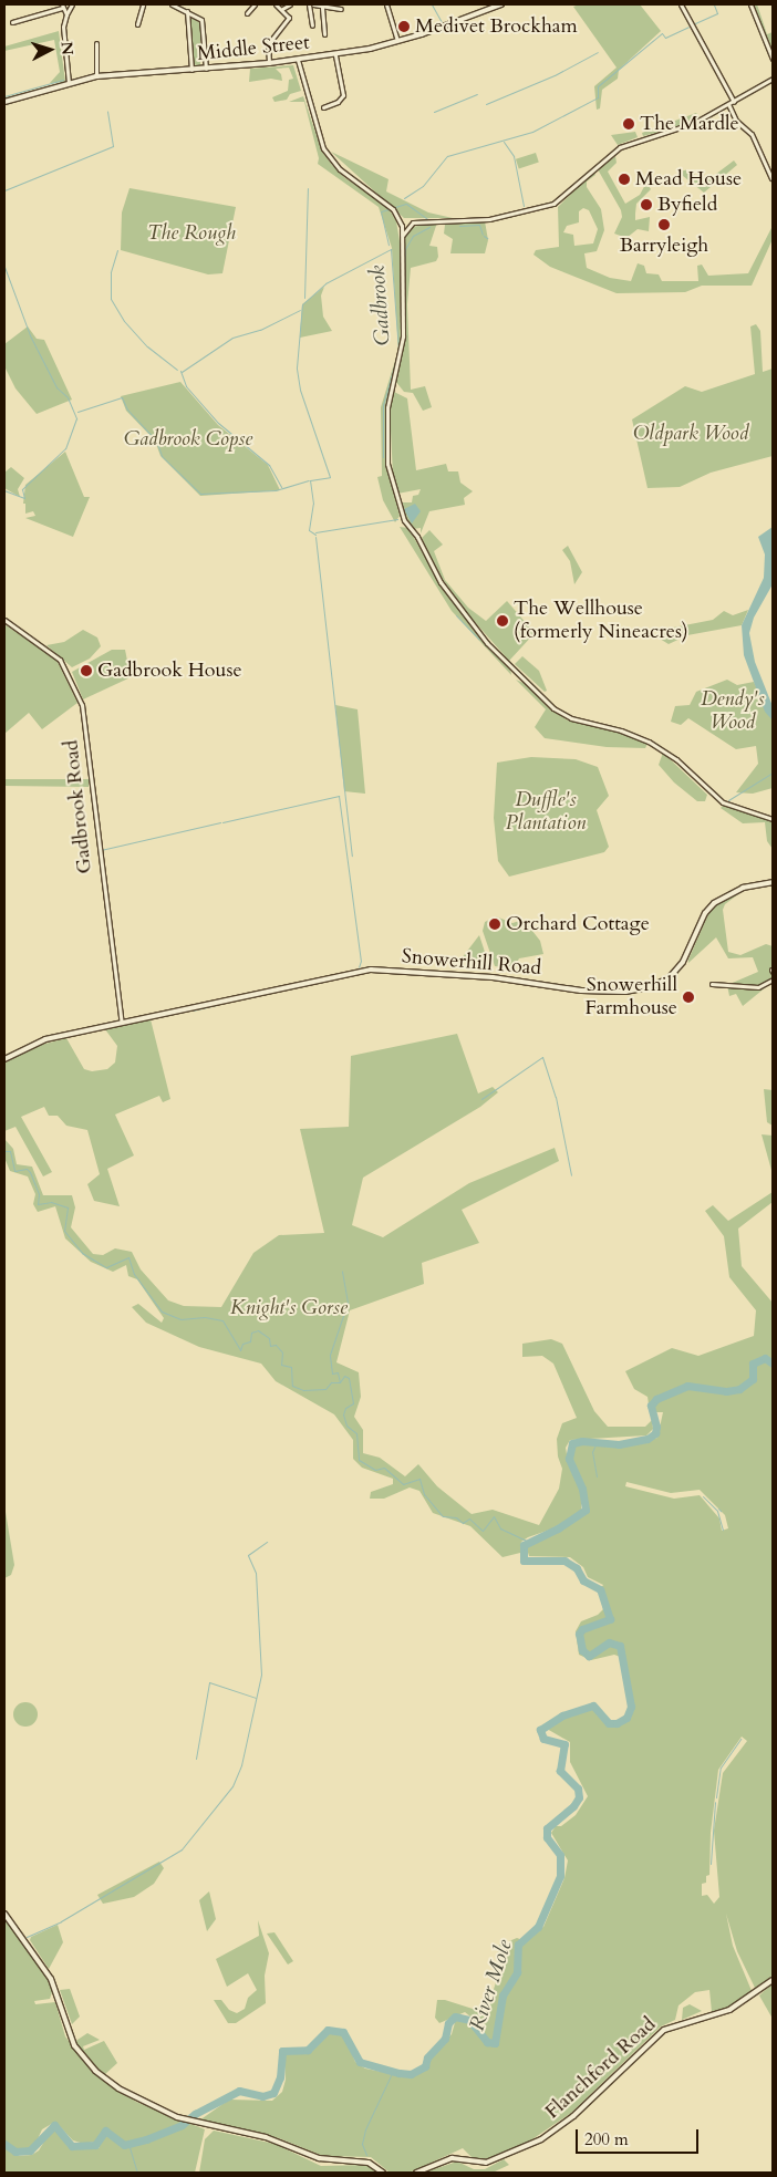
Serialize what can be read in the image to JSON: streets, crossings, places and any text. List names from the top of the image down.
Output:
{
  "streets": {
    "street": [
      "Middle Street",
      "Gadbrook Road",
      "Snowerhill Road",
      "Flanchford Road"
    ]
  },
  "crossings": [
    ["Gadbrook Road", "Snowerhill Road"]
  ],
  "water": ["Gadbrook", "River Mole"],
  "parks": [
    "The Rough",
    "Oldpark Wood",
    "Gadbrook Copse",
    "Dendy's Wood",
    "Duffle's Plantation",
    "Knight's Gorse"
  ],
  "places": [
    "Medivet Brockham",
    "The Mardle",
    "Mead House",
    "Byfield",
    "Barryleigh",
    "The Wellhouse (formerly Nineacres)",
    "Gadbrook House",
    "Orchard Cottage",
    "Snowerhill Farmhouse"
  ],
  "scale_bar": "200 m",
  "north": "right"
}
